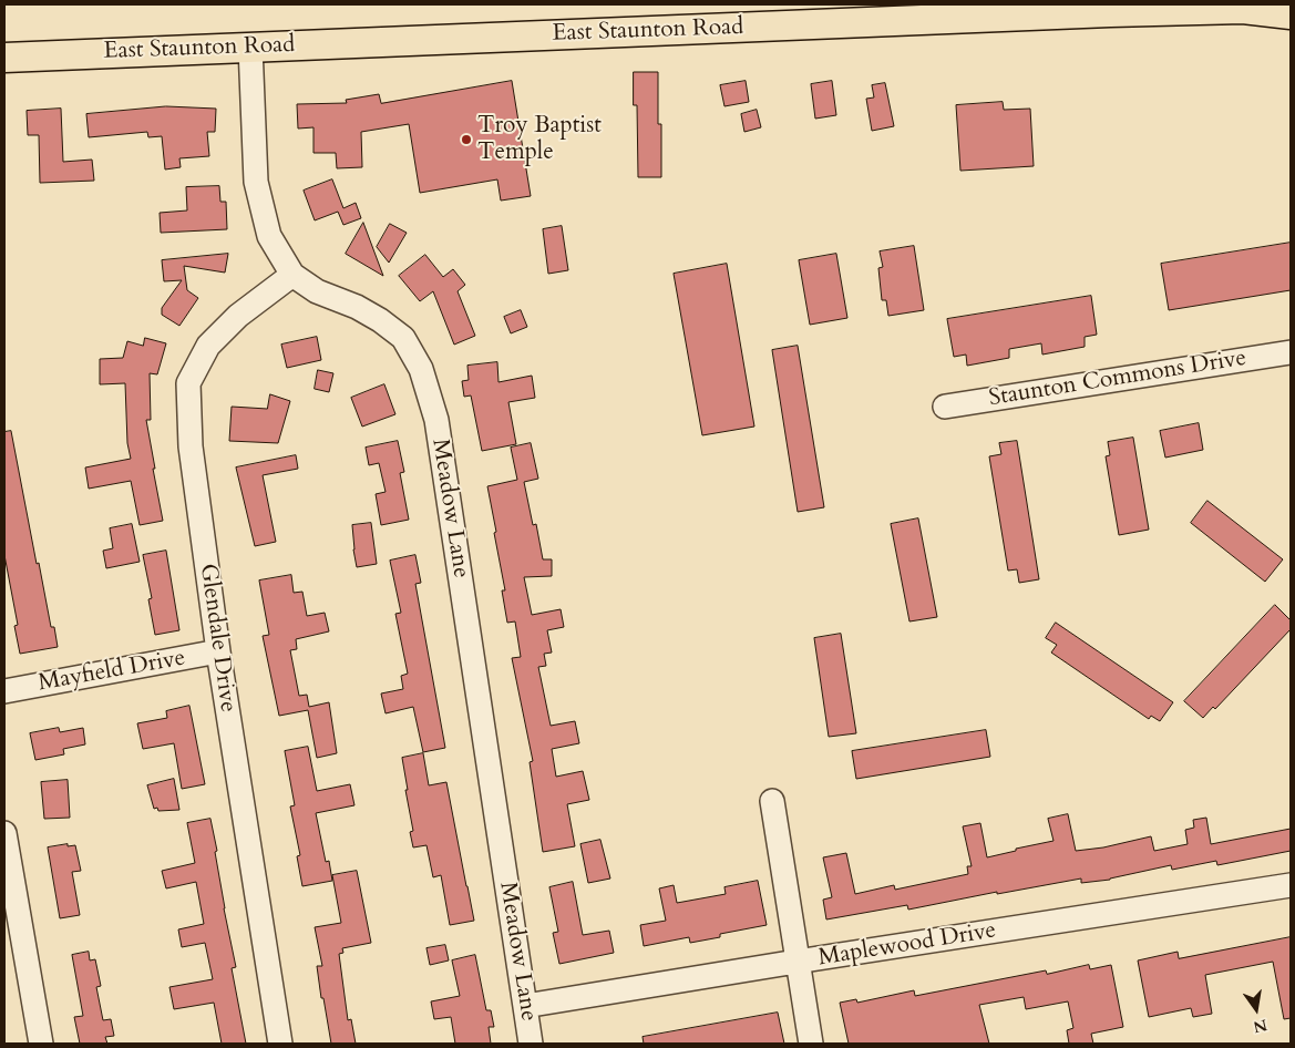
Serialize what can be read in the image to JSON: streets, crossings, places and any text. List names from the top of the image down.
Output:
{
  "streets": {
    "main road": ["East Staunton Road"],
    "street": [
      "Staunton Commons Drive",
      "Meadow Lane",
      "Glendale Drive",
      "Mayfield Drive",
      "Maplewood Drive"
    ]
  },
  "crossings": [
    ["East Staunton Road", "Meadow Lane"],
    ["Meadow Lane", "Glendale Drive"],
    ["Meadow Lane", "Maplewood Drive"],
    ["Glendale Drive", "Mayfield Drive"]
  ],
  "places": ["Troy Baptist Temple"],
  "north": "bottom"
}
